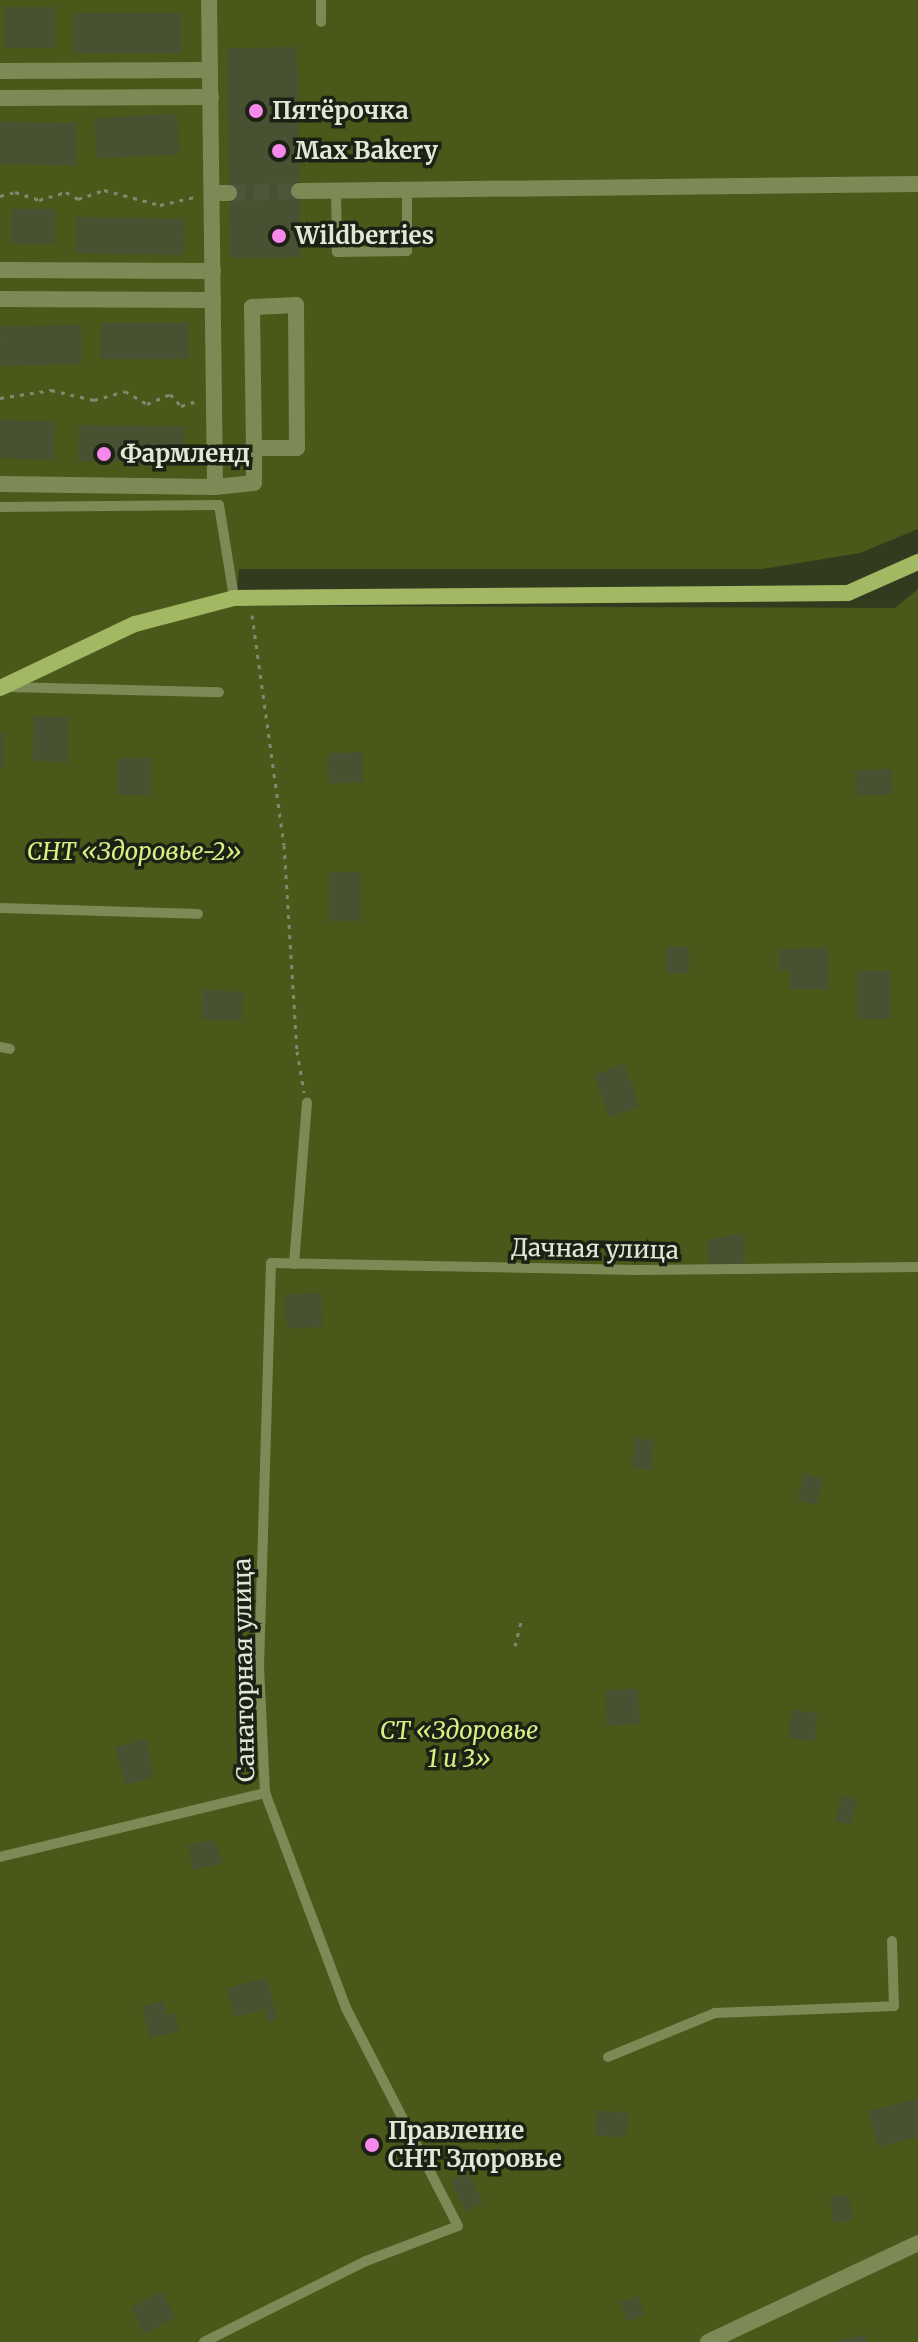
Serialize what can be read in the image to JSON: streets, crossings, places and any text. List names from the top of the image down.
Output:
{
  "streets": {
    "lane": ["Дачная улица", "Санаторная улица"]
  },
  "crossings": [
    ["Дачная улица", "Санаторная улица"]
  ],
  "parks": ["СНТ «Здоровье-2»", "СТ «Здоровье 1 и 3»"],
  "places": [
    "Пятёрочка",
    "Max Bakery",
    "Wildberries",
    "Фармленд",
    "Правление СНТ Здоровье"
  ]
}
